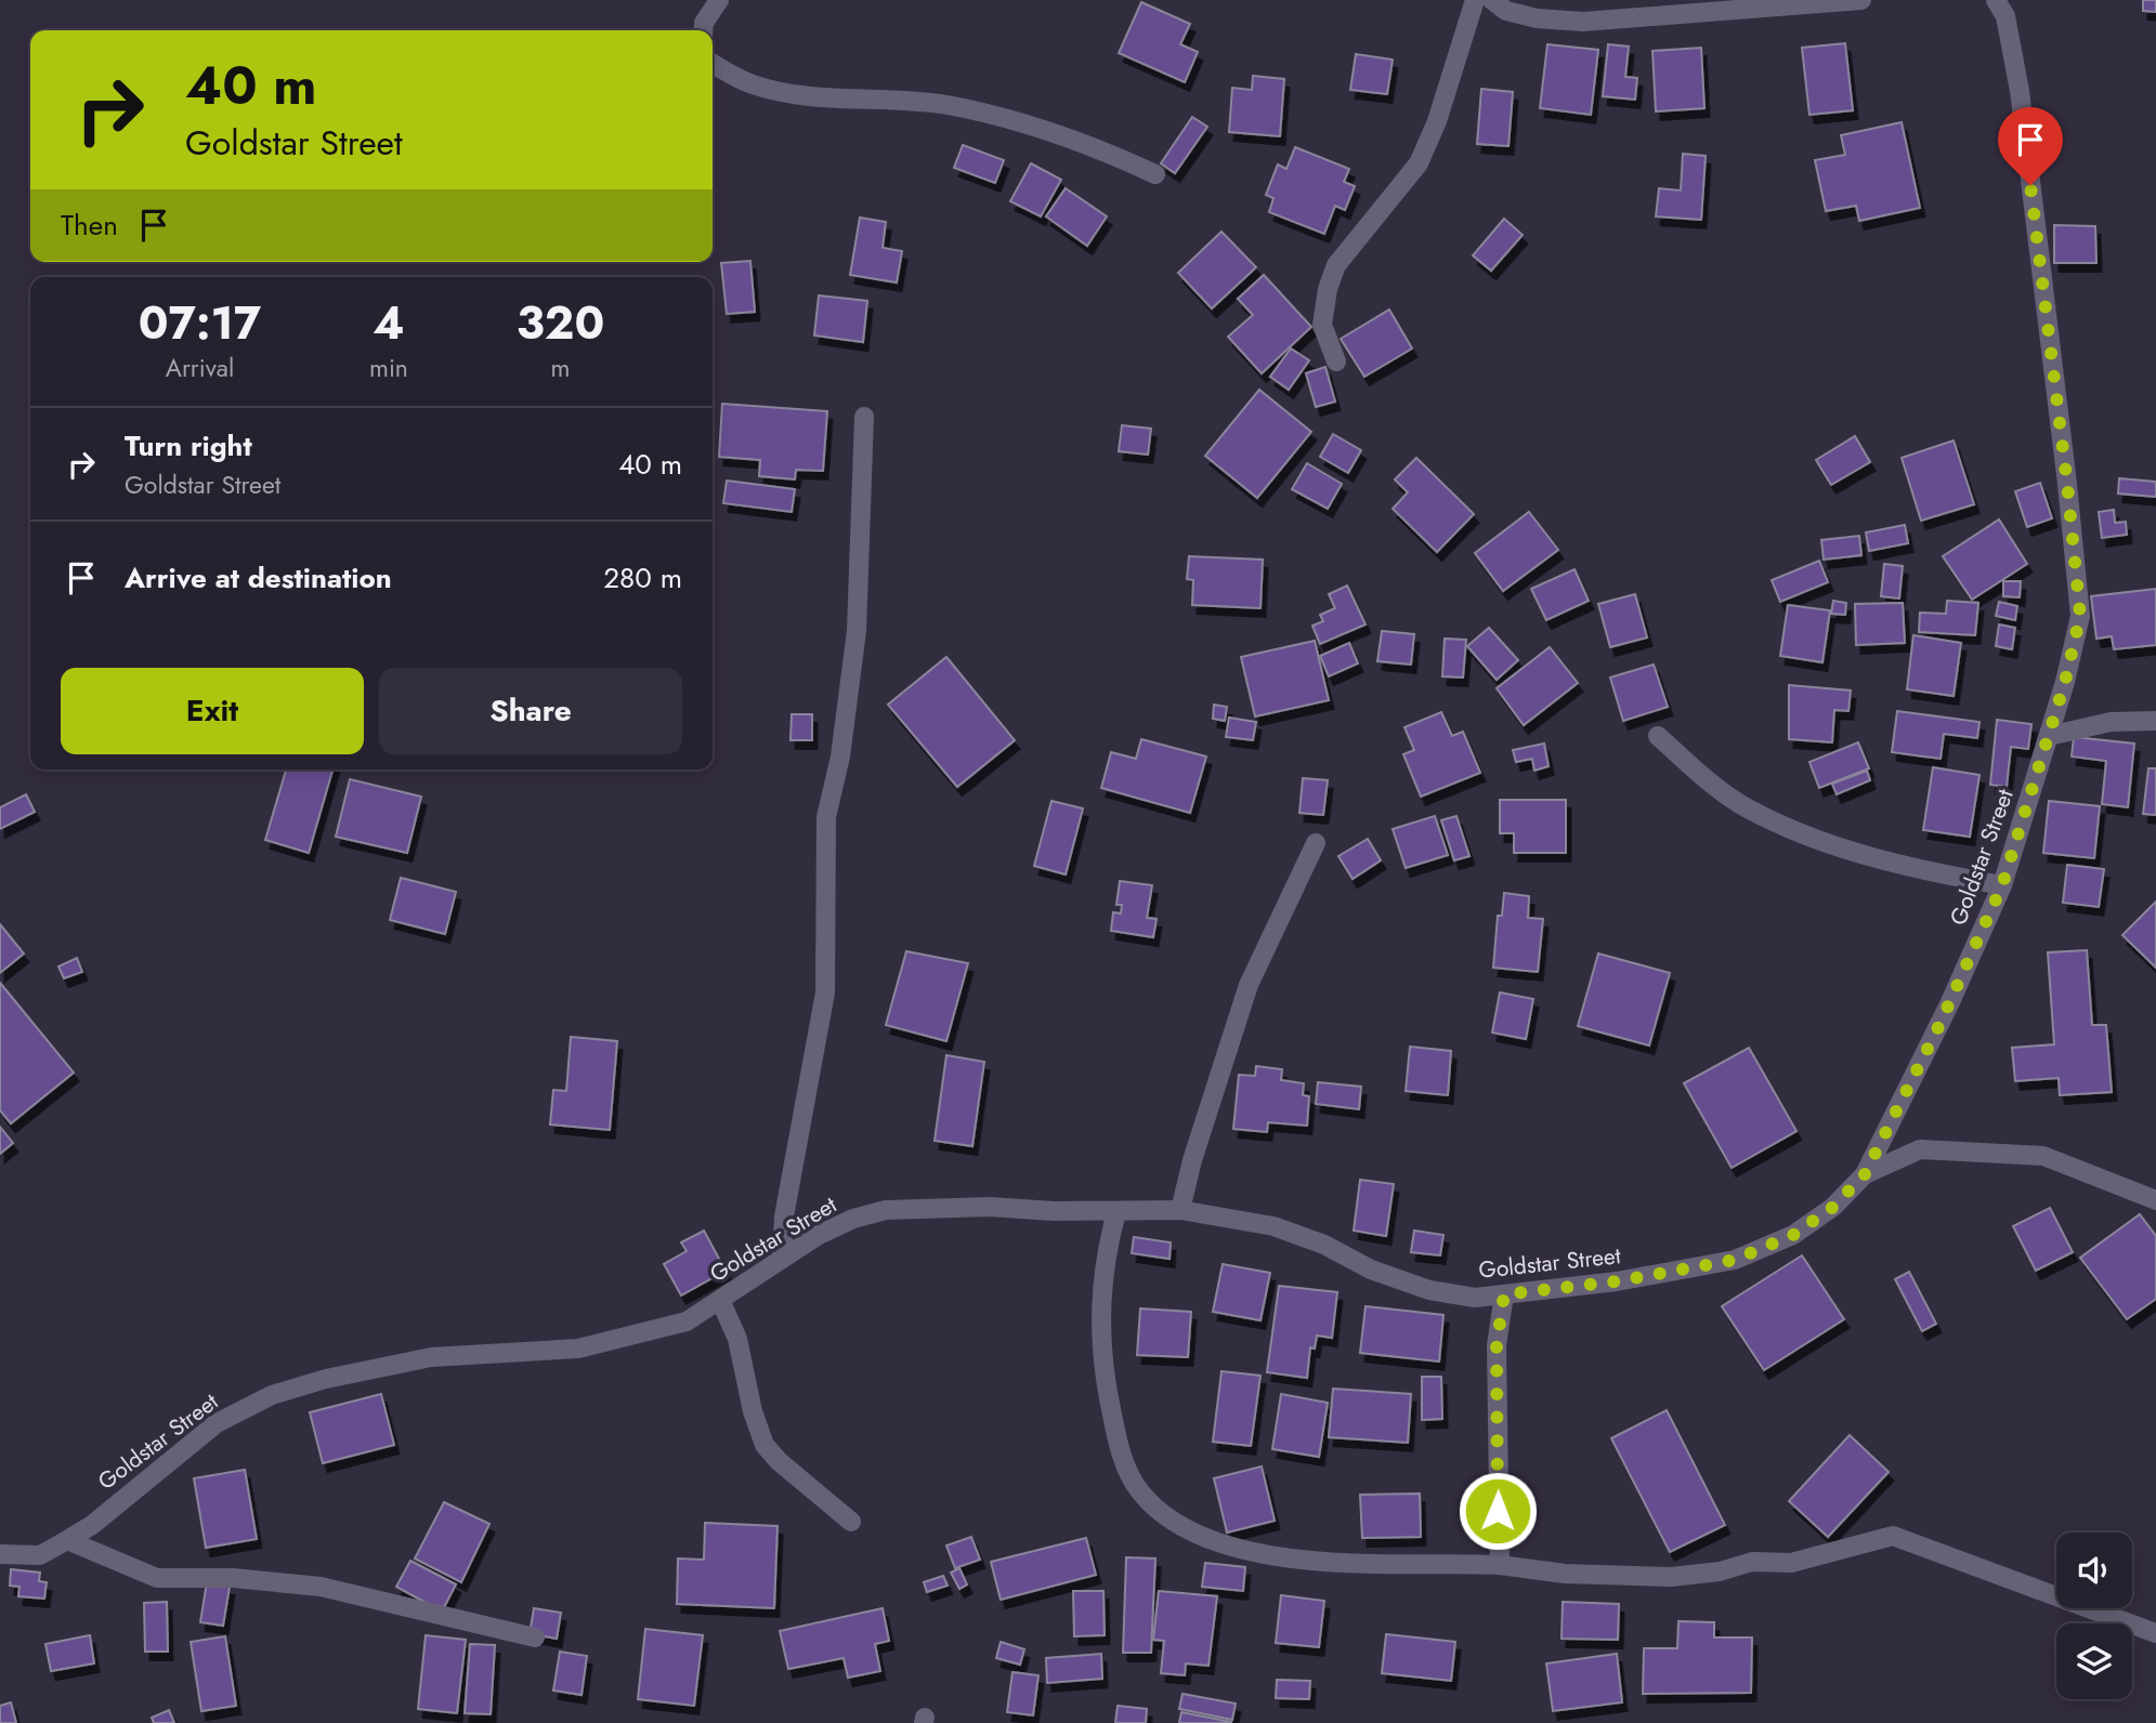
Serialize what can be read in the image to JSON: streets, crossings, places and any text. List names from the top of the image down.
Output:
{
  "streets": {
    "street": ["Goldstar Street"]
  },
  "page": {
    "turn": ["40 m", "Goldstar Street"],
    "then": "Then",
    "eta": [
      "07:17",
      "Arrival",
      "4",
      "min",
      "320",
      "m"
    ],
    "list": [
      {
        "name": "Turn right",
        "note": "Goldstar Street",
        "value": "40 m"
      },
      {
        "name": "Arrive at destination",
        "value": "280 m"
      }
    ],
    "buttons": ["Exit", "Share"]
  }
}
